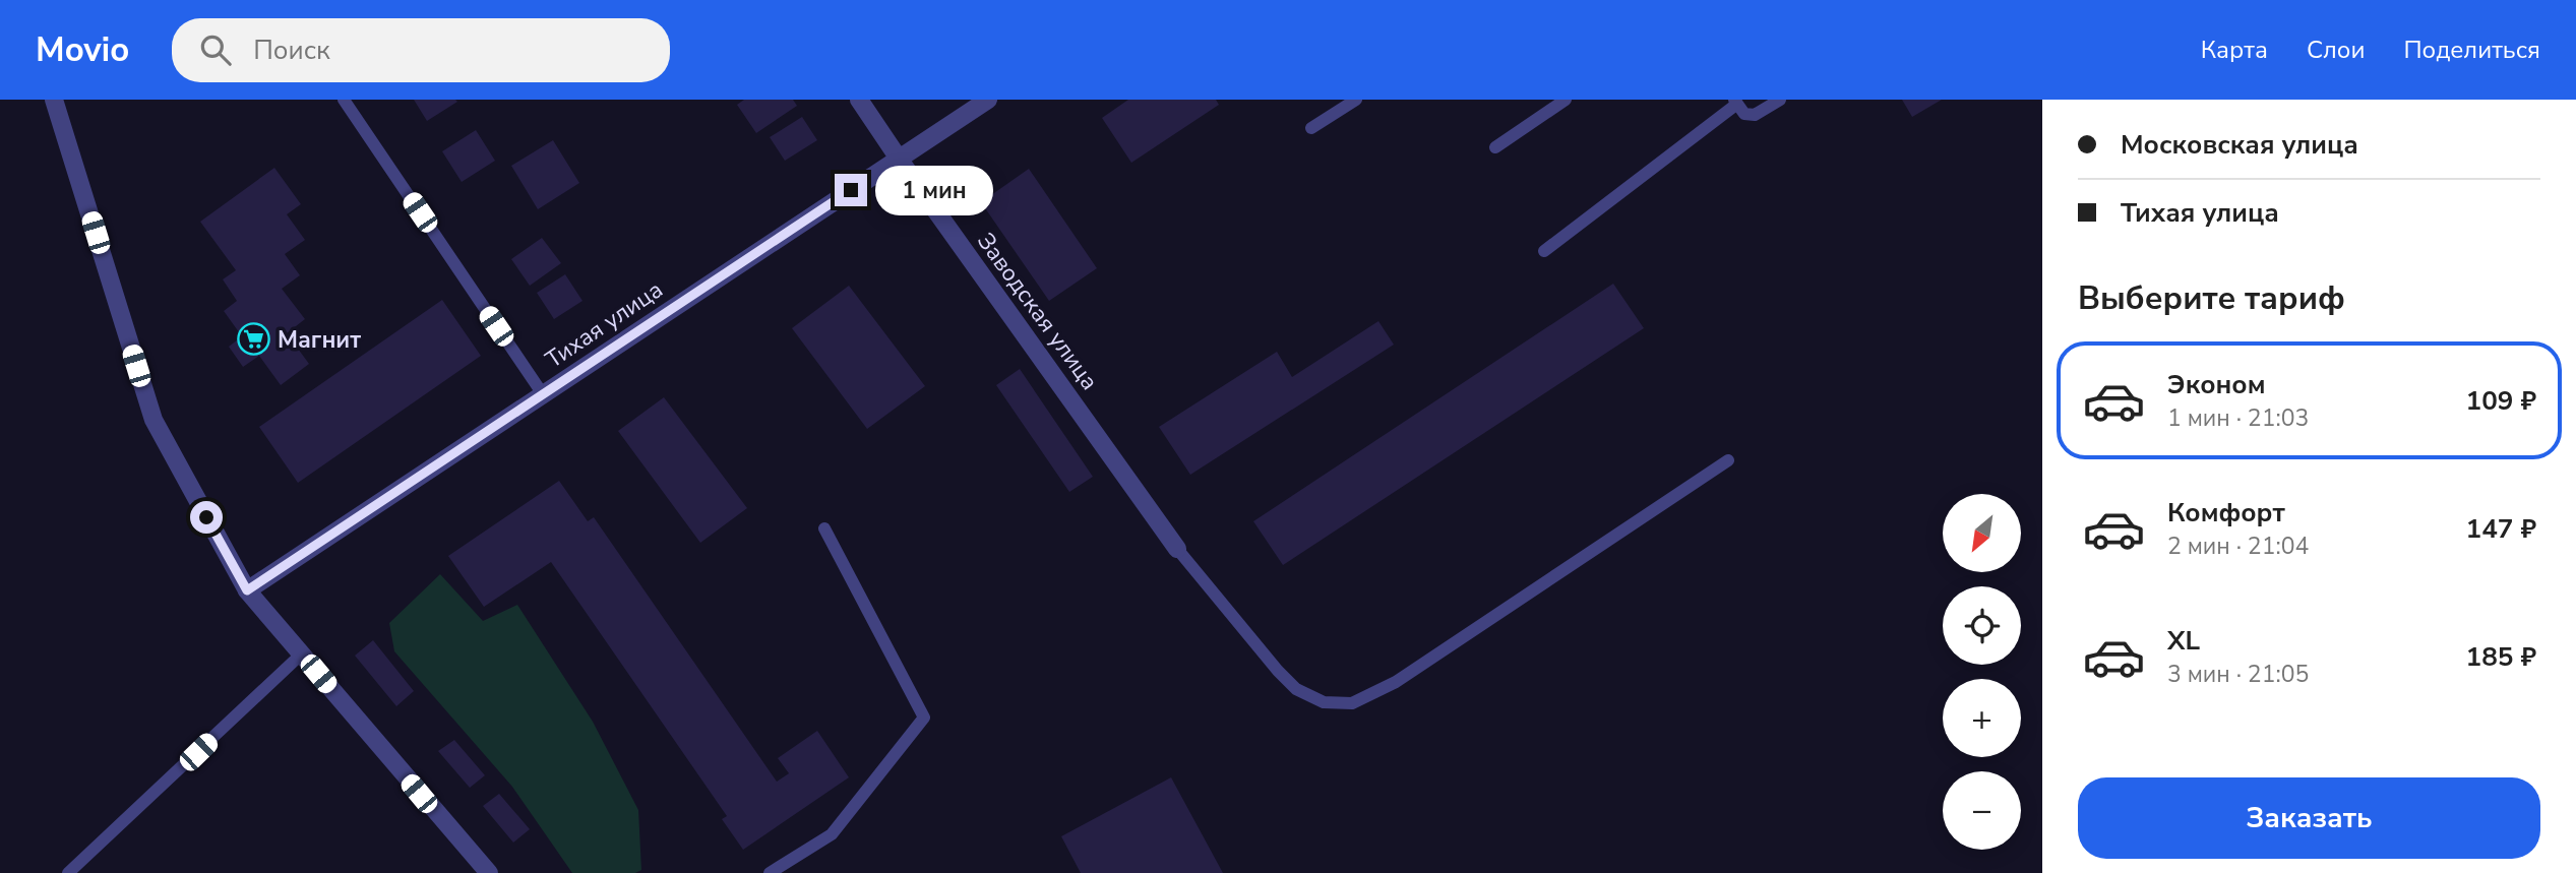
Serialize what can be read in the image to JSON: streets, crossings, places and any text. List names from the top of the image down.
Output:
{
  "streets": {
    "street": ["Заводская улица", "Тихая улица"]
  },
  "crossings": [
    ["Заводская улица", "Тихая улица"]
  ],
  "places": {
    "supermarket": ["Магнит"]
  },
  "north": "bottom left",
  "page": {
    "header": "Movio",
    "search": "Поиск",
    "nav": ["Карта", "Слои", "Поделиться"],
    "banner": ["Московская улица", "Тихая улица"],
    "bubble": "1 мин",
    "heading": "Выберите тариф",
    "list": [
      {
        "name": "Эконом",
        "note": "1 мин · 21:03",
        "value": "109 ₽"
      },
      {
        "name": "Комфорт",
        "note": "2 мин · 21:04",
        "value": "147 ₽"
      },
      {
        "name": "XL",
        "note": "3 мин · 21:05",
        "value": "185 ₽"
      }
    ],
    "map_buttons": ["+", "−"],
    "buttons": "Заказать"
  }
}
